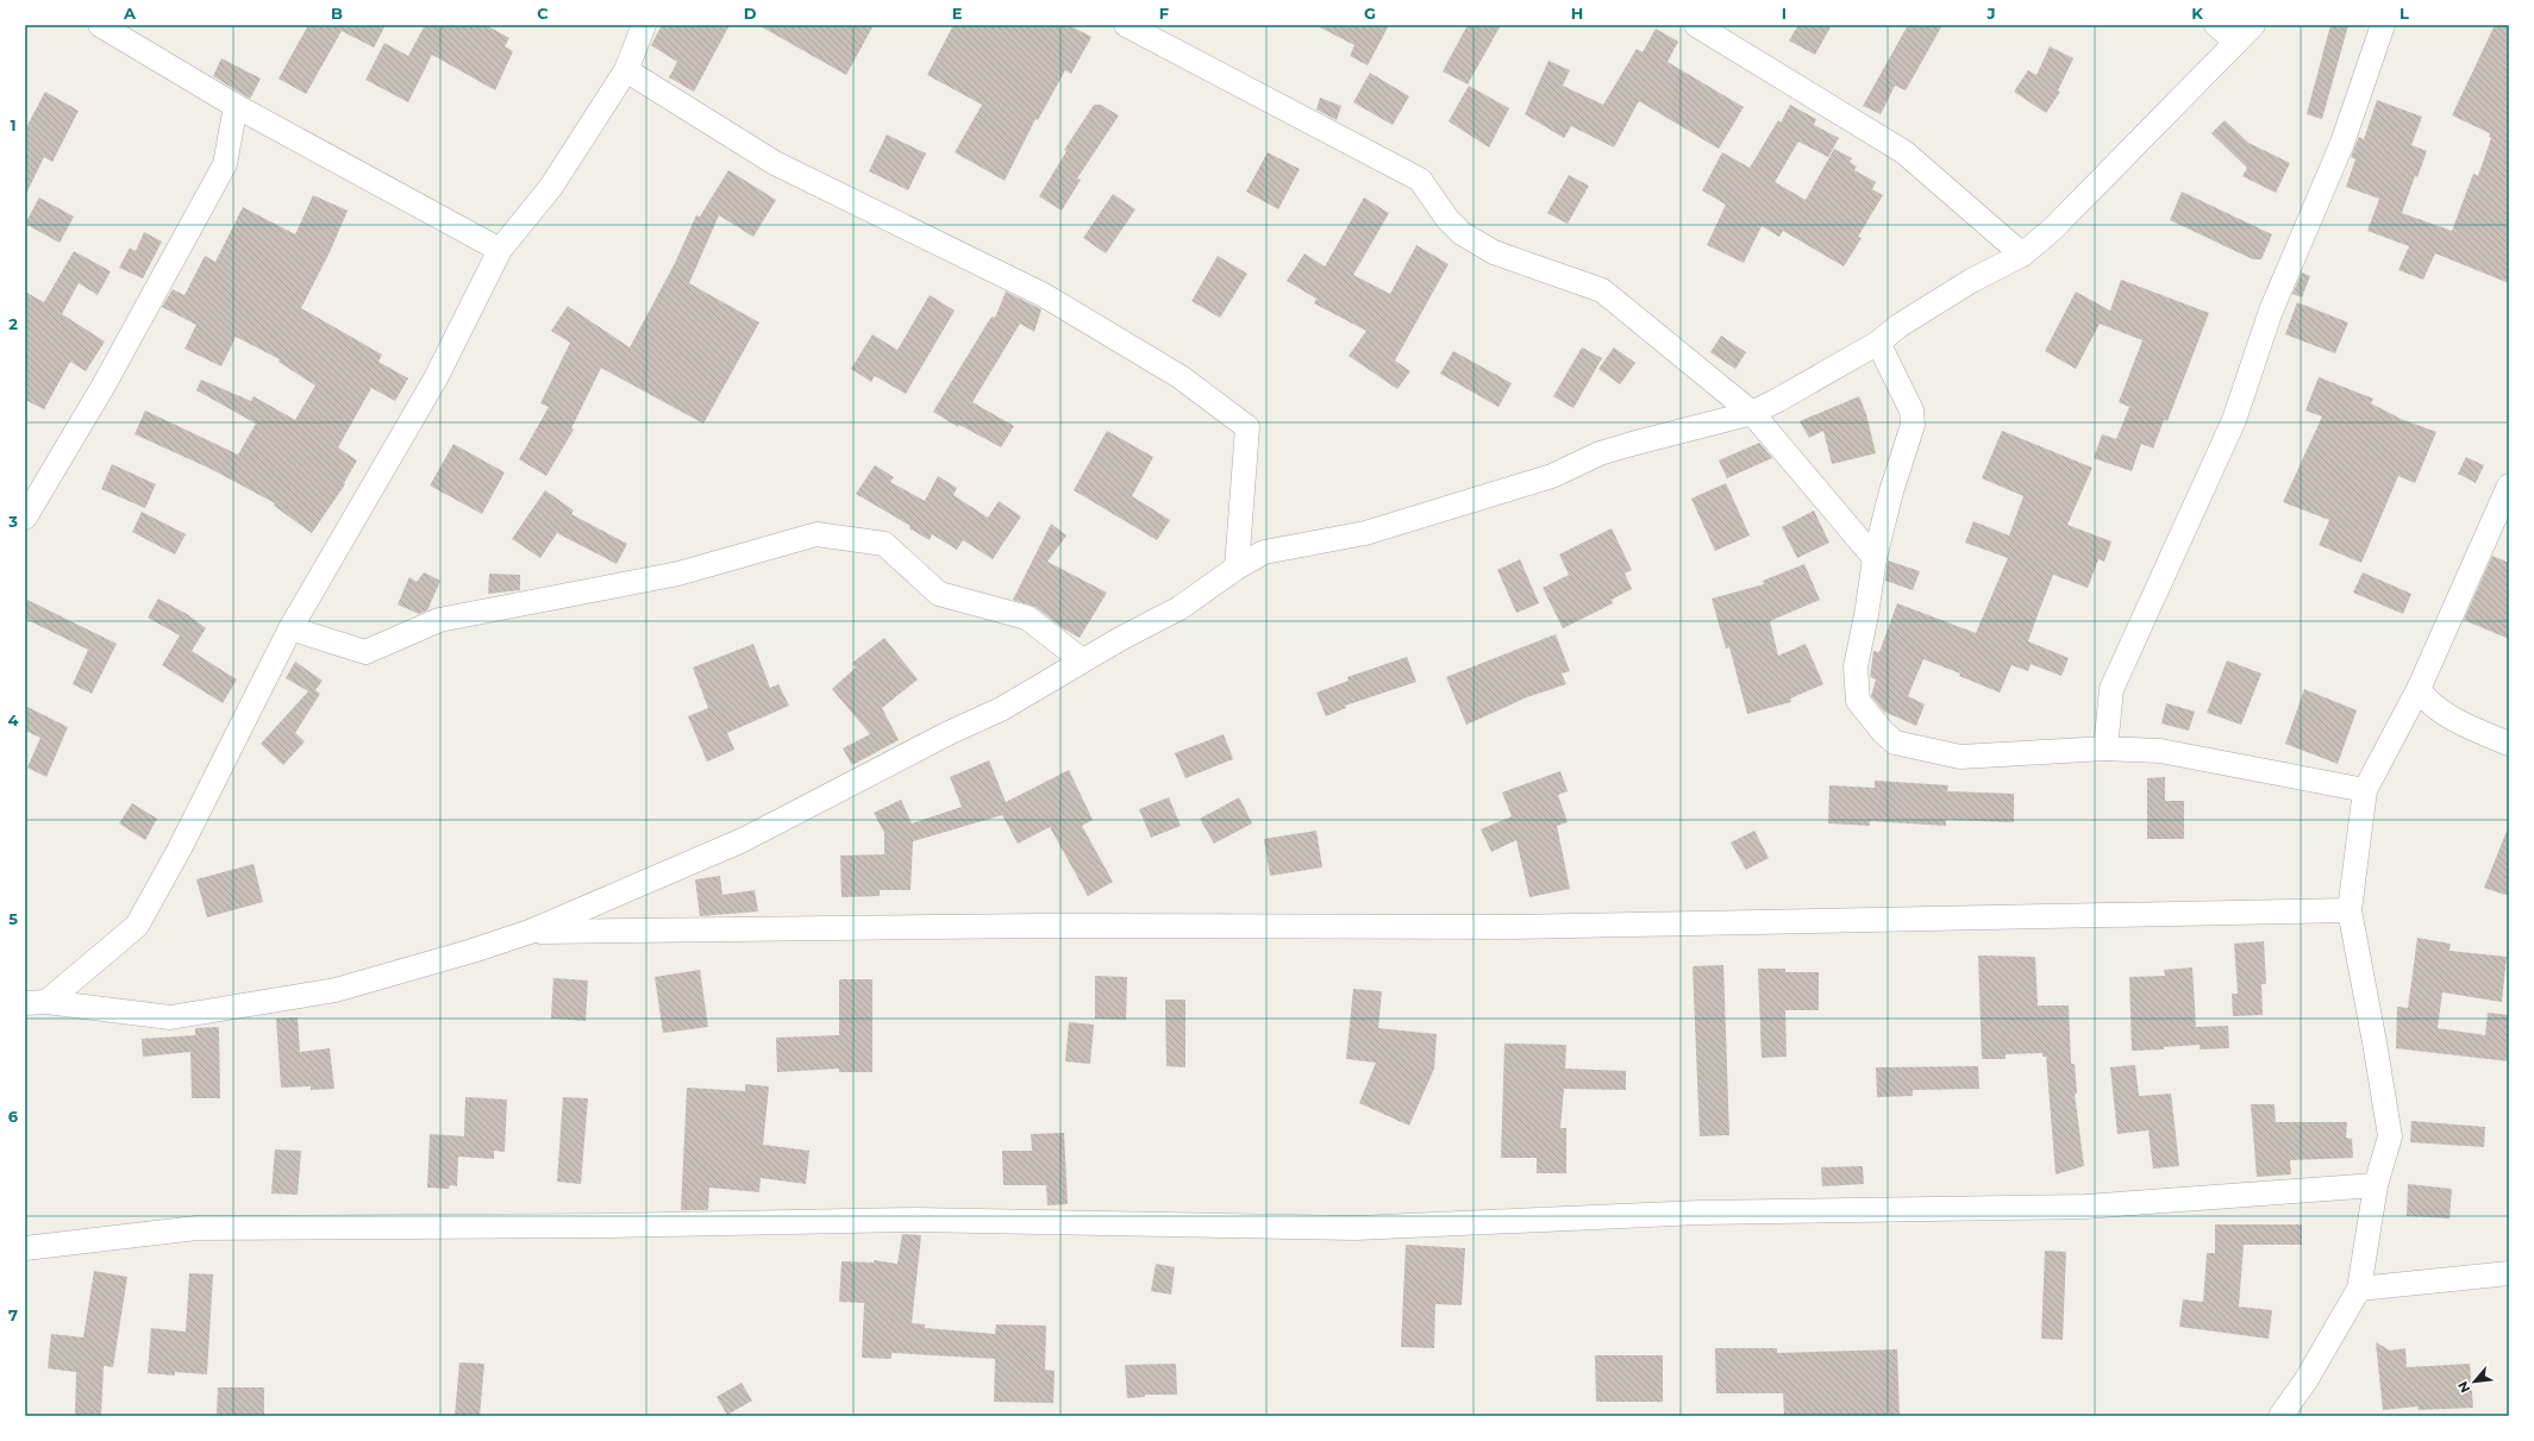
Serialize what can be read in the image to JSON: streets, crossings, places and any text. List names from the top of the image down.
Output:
{
  "north": "bottom left",
  "grid": {
    "columns": [
      "A",
      "B",
      "C",
      "D",
      "E",
      "F",
      "G",
      "H",
      "I",
      "J",
      "K",
      "L"
    ],
    "rows": [
      "1",
      "2",
      "3",
      "4",
      "5",
      "6",
      "7"
    ]
  }
}
